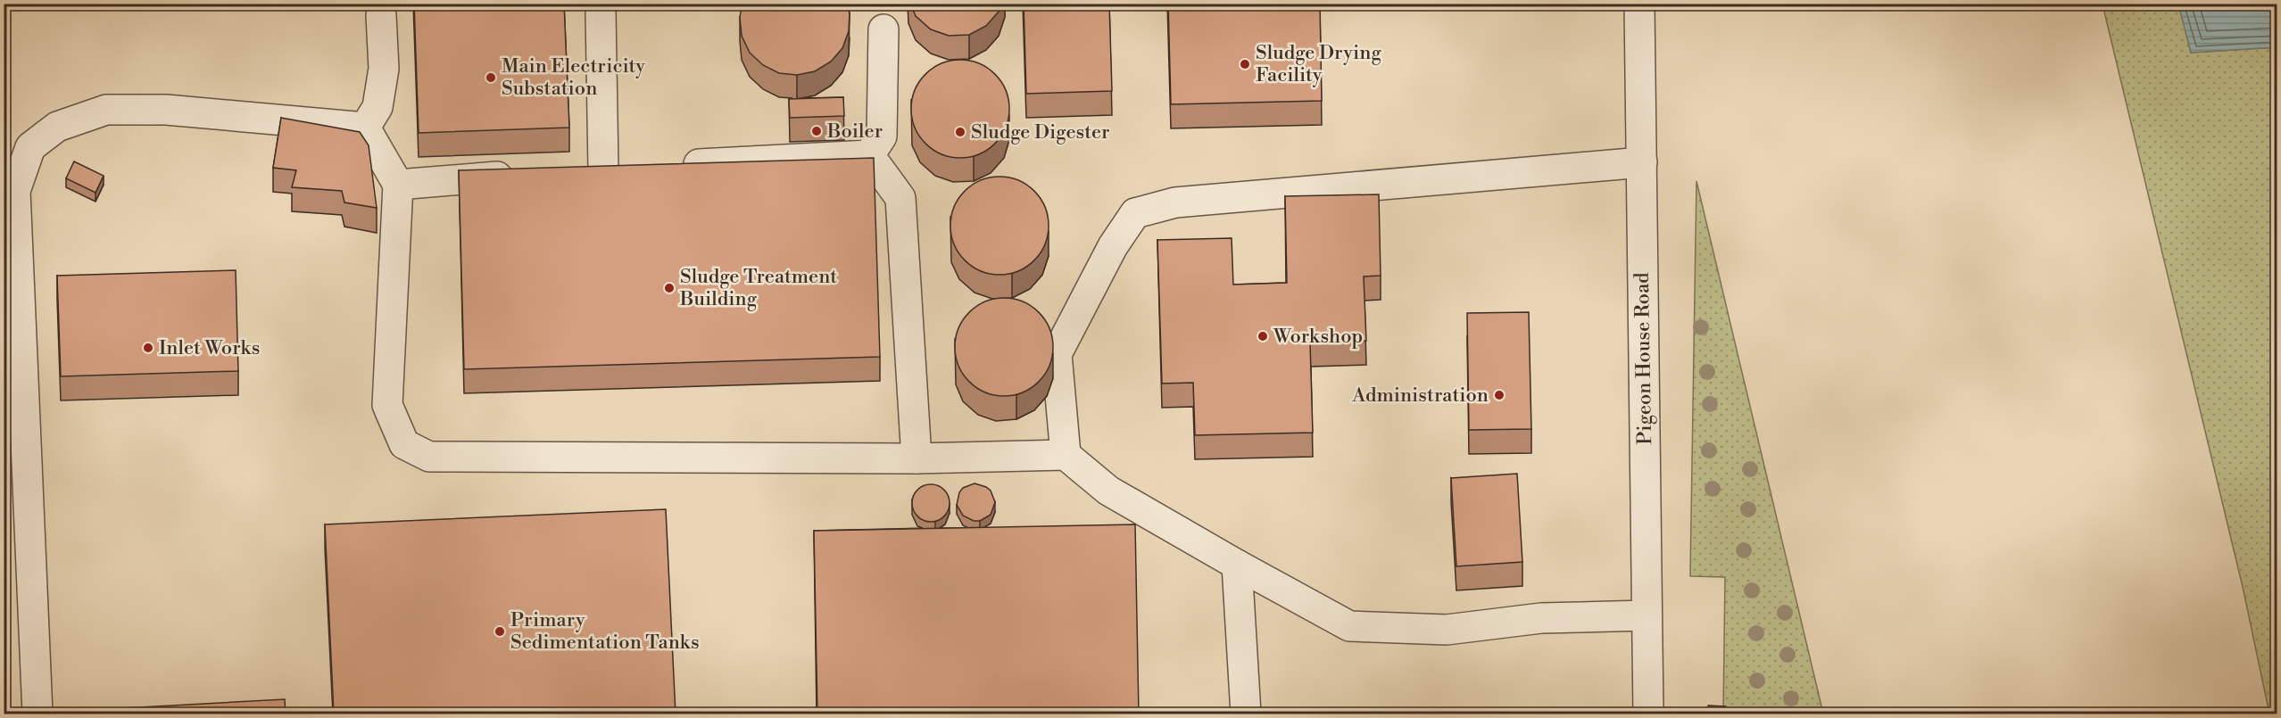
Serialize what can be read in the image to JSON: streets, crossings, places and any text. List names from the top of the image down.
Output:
{
  "streets": {
    "street": ["Pigeon House Road"]
  },
  "places": [
    "Sludge Drying Facility",
    "Main Electricity Substation",
    "Boiler",
    "Sludge Digester",
    "Sludge Treatment Building",
    "Workshop",
    "Inlet Works",
    "Administration",
    "Primary Sedimentation Tanks"
  ]
}
